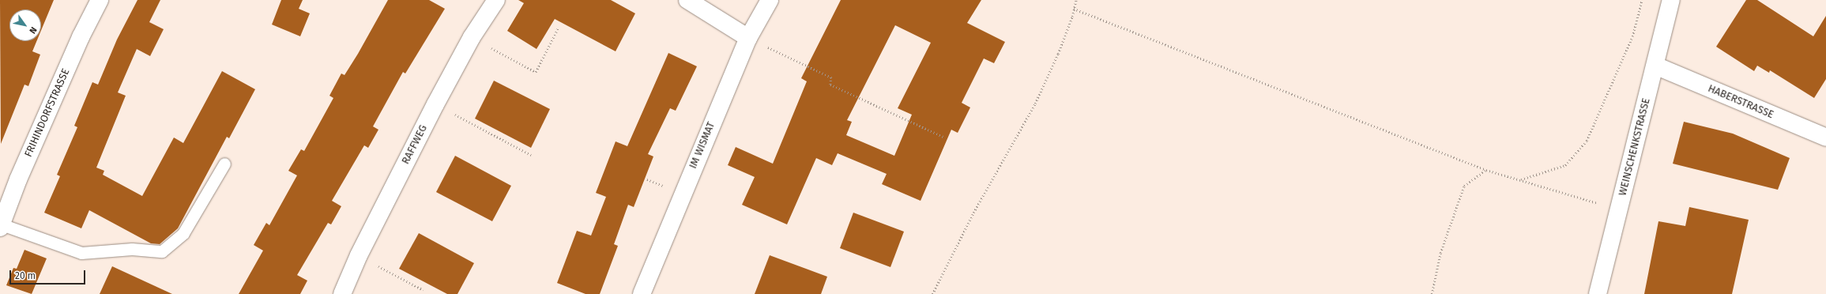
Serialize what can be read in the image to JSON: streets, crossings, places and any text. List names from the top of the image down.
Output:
{
  "streets": {
    "street": [
      "HABERSTRASSE",
      "FRIHINDORFSTRASSE",
      "RAFFWEG",
      "IM WISMAT",
      "WEINSCHENKSTRASSE"
    ]
  },
  "crossings": [
    ["HABERSTRASSE", "WEINSCHENKSTRASSE"]
  ],
  "scale_bar": "20 m",
  "north": "bottom right"
}
